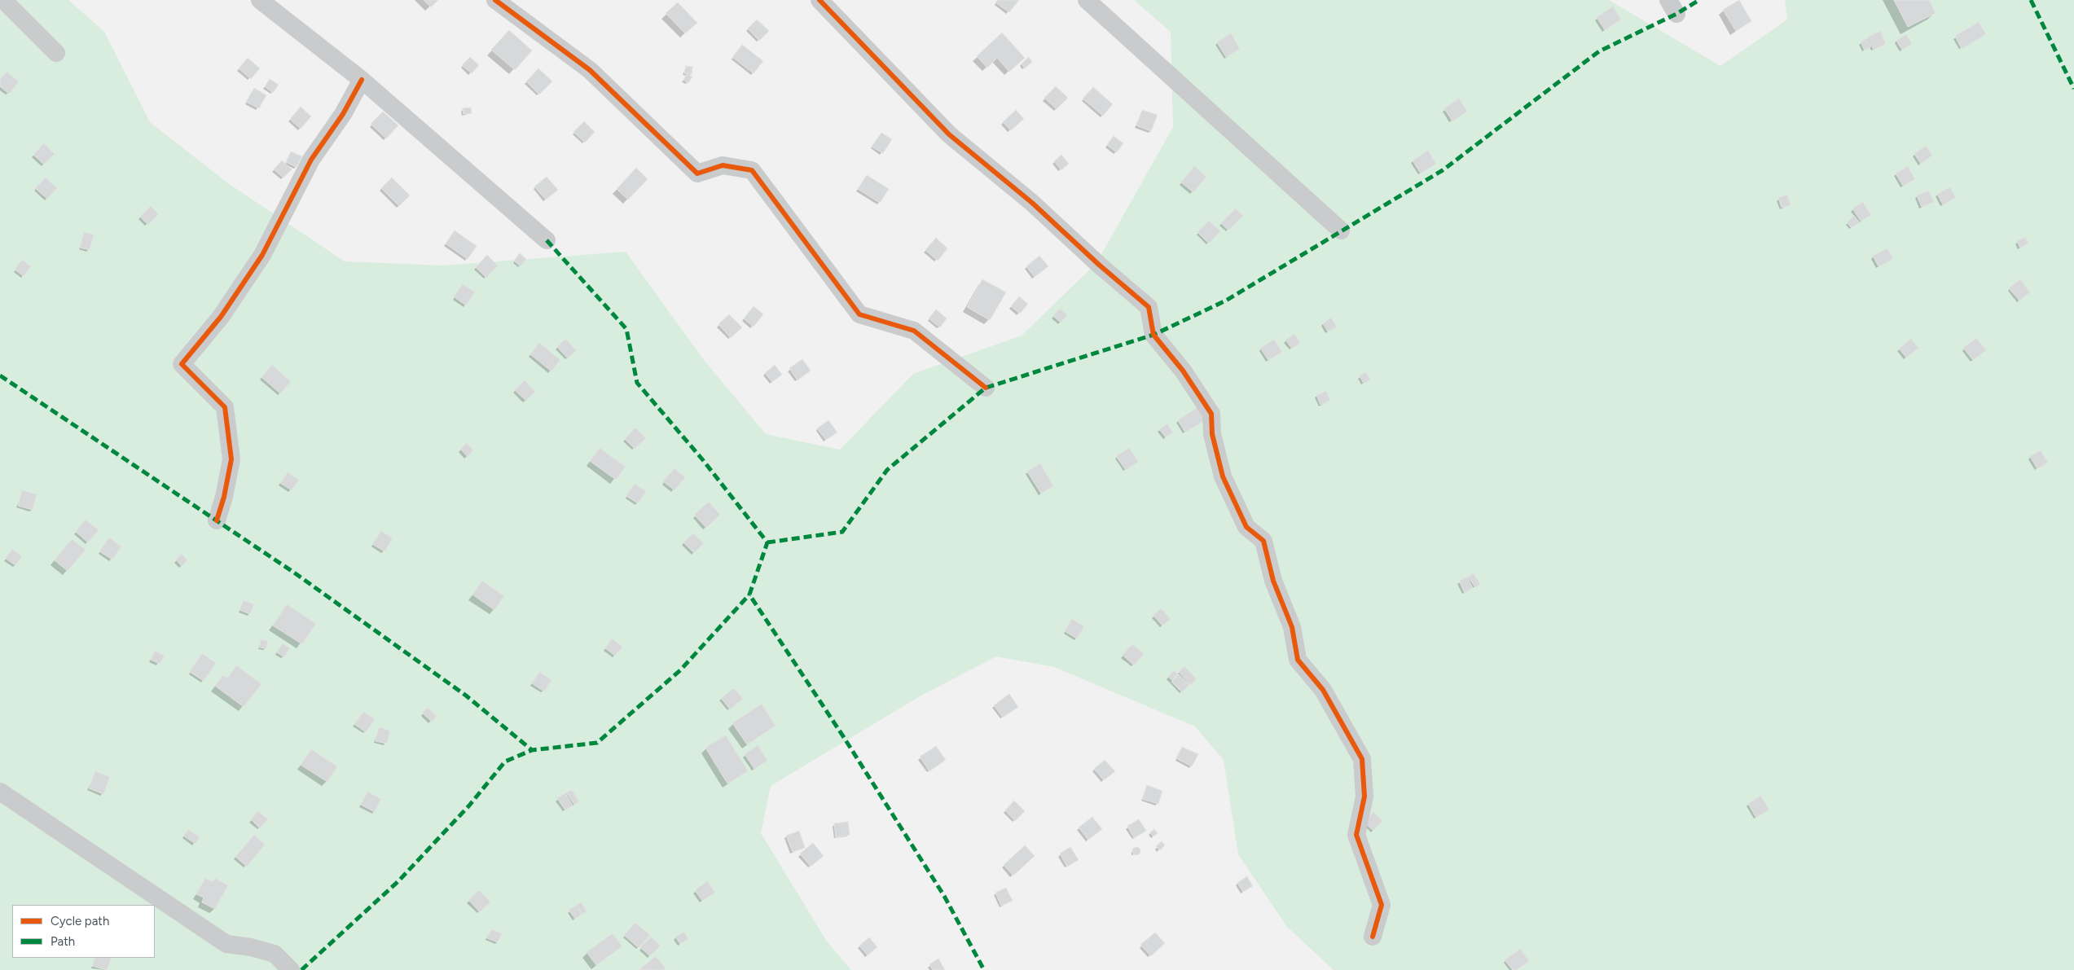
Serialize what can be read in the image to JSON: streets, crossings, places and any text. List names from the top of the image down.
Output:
{
  "legend": ["Cycle path", "Path"]
}
